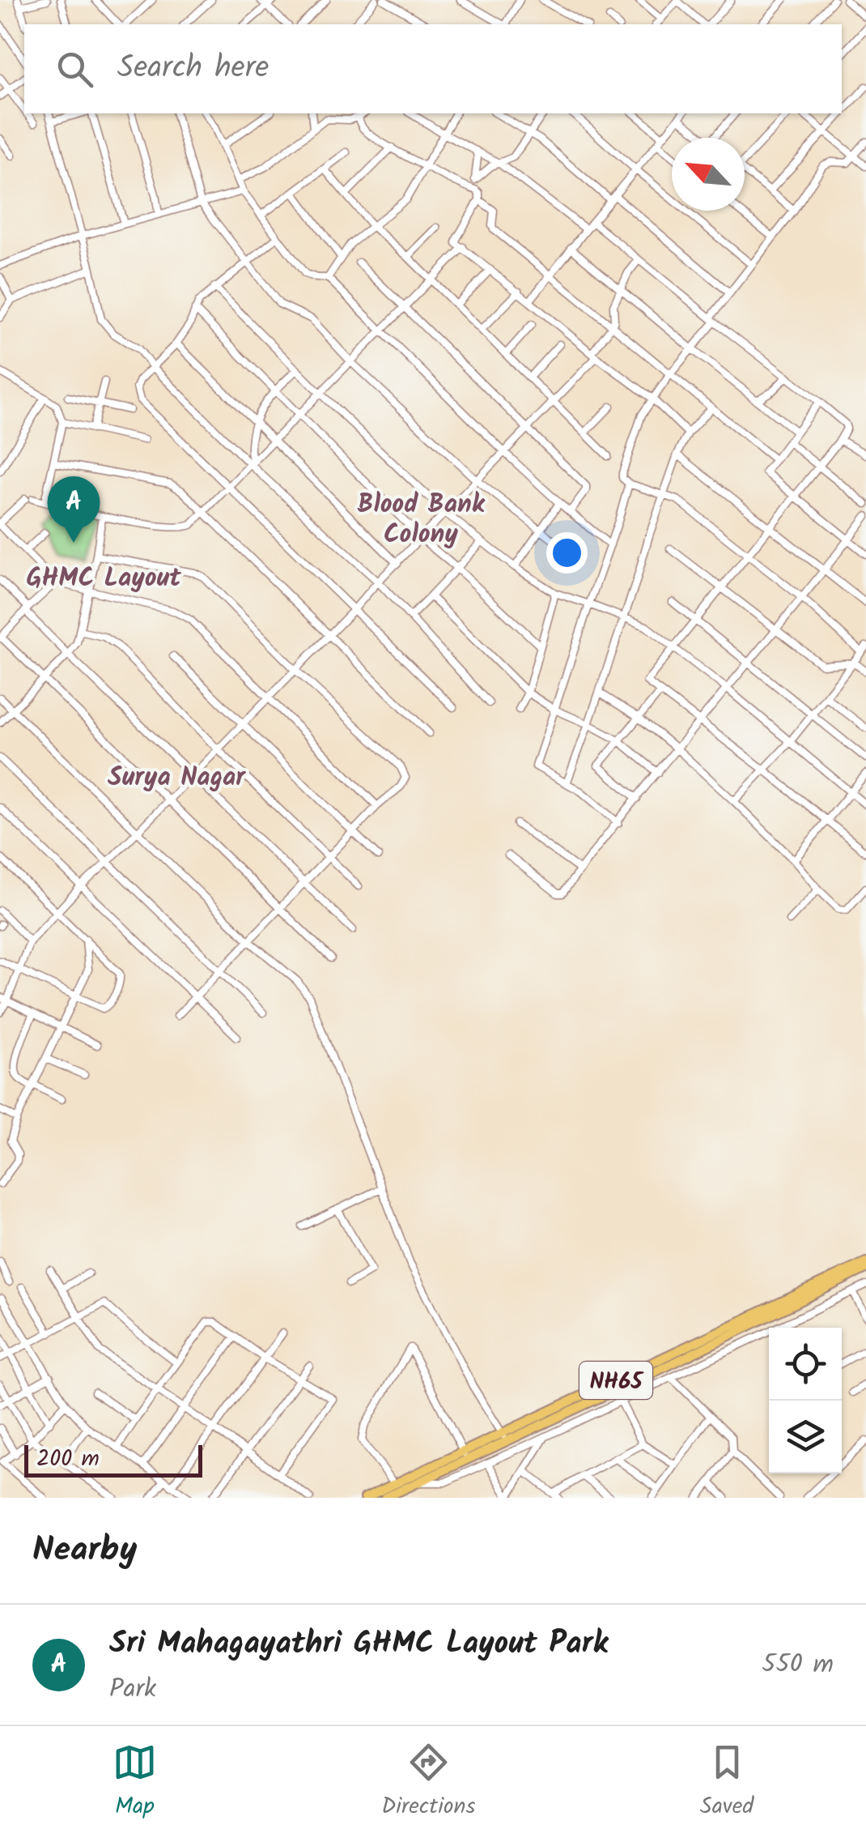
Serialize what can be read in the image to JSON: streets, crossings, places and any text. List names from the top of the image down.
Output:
{
  "streets": {
    "highway": ["NH65"]
  },
  "districts": ["Blood Bank Colony", "GHMC Layout", "Surya Nagar"],
  "scale_bar": "200 m",
  "north": "top left",
  "page": {
    "search": "Search here",
    "pins": "A",
    "scale": "200 m",
    "heading": "Nearby",
    "list": [
      {
        "mark": "A",
        "name": "Sri Mahagayathri GHMC Layout Park",
        "note": "Park",
        "value": "550 m"
      }
    ],
    "nav": ["Map", "Directions", "Saved"]
  }
}
